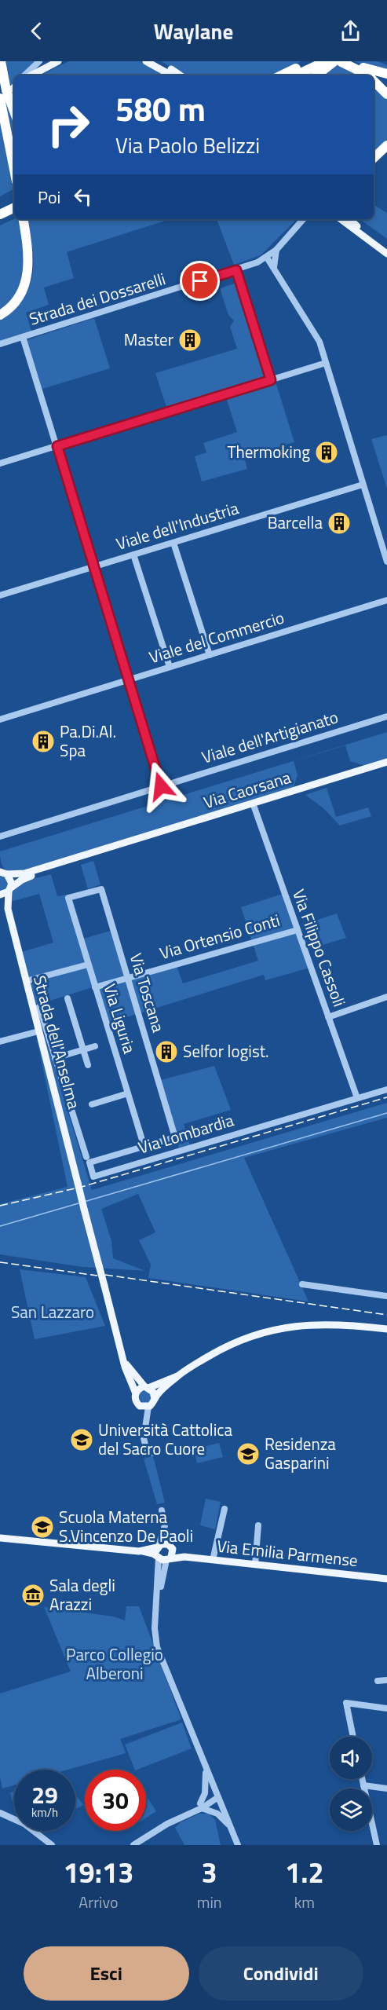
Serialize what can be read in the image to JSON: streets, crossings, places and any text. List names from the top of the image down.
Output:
{
  "streets": {
    "main road": ["Via Caorsana", "Strada dell'Anselma", "Via Emilia Parmense"],
    "street": [
      "Strada dei Dossarelli",
      "Viale dell'Industria",
      "Viale del Commercio",
      "Viale dell'Artigianato",
      "Via Ortensio Conti",
      "Via Filippo Cassoli",
      "Via Toscana",
      "Via Liguria",
      "Via Lombardia"
    ]
  },
  "crossings": [
    ["Via Caorsana", "Via Filippo Cassoli"],
    ["Via Caorsana", "Strada dell'Anselma"],
    ["Via Ortensio Conti", "Via Filippo Cassoli"],
    ["Via Ortensio Conti", "Via Toscana"],
    ["Via Ortensio Conti", "Via Liguria"],
    ["Via Filippo Cassoli", "Via Lombardia"],
    ["Via Toscana", "Via Liguria"],
    ["Via Toscana", "Via Lombardia"],
    ["Via Liguria", "Via Lombardia"]
  ],
  "parks": ["San Lazzaro", "Parco Collegio Alberoni"],
  "places": {
    "building": [
      "Master",
      "Thermoking",
      "Barcella",
      "Pa.Di.Al. Spa",
      "Selfor logist."
    ],
    "school or university": ["Università Cattolica del Sacro Cuore", "Residenza Gasparini", "Scuola Materna S.Vincenzo De Paoli"],
    "museum": ["Sala degli Arazzi"]
  },
  "page": {
    "header": "Waylane",
    "turn": ["580 m", "Via Paolo Belizzi"],
    "then": "Poi",
    "speed": "29 km/h",
    "limit": "30",
    "eta": [
      "19:13",
      "Arrivo",
      "3",
      "min",
      "1.2",
      "km"
    ],
    "buttons": ["Esci", "Condividi"]
  }
}
